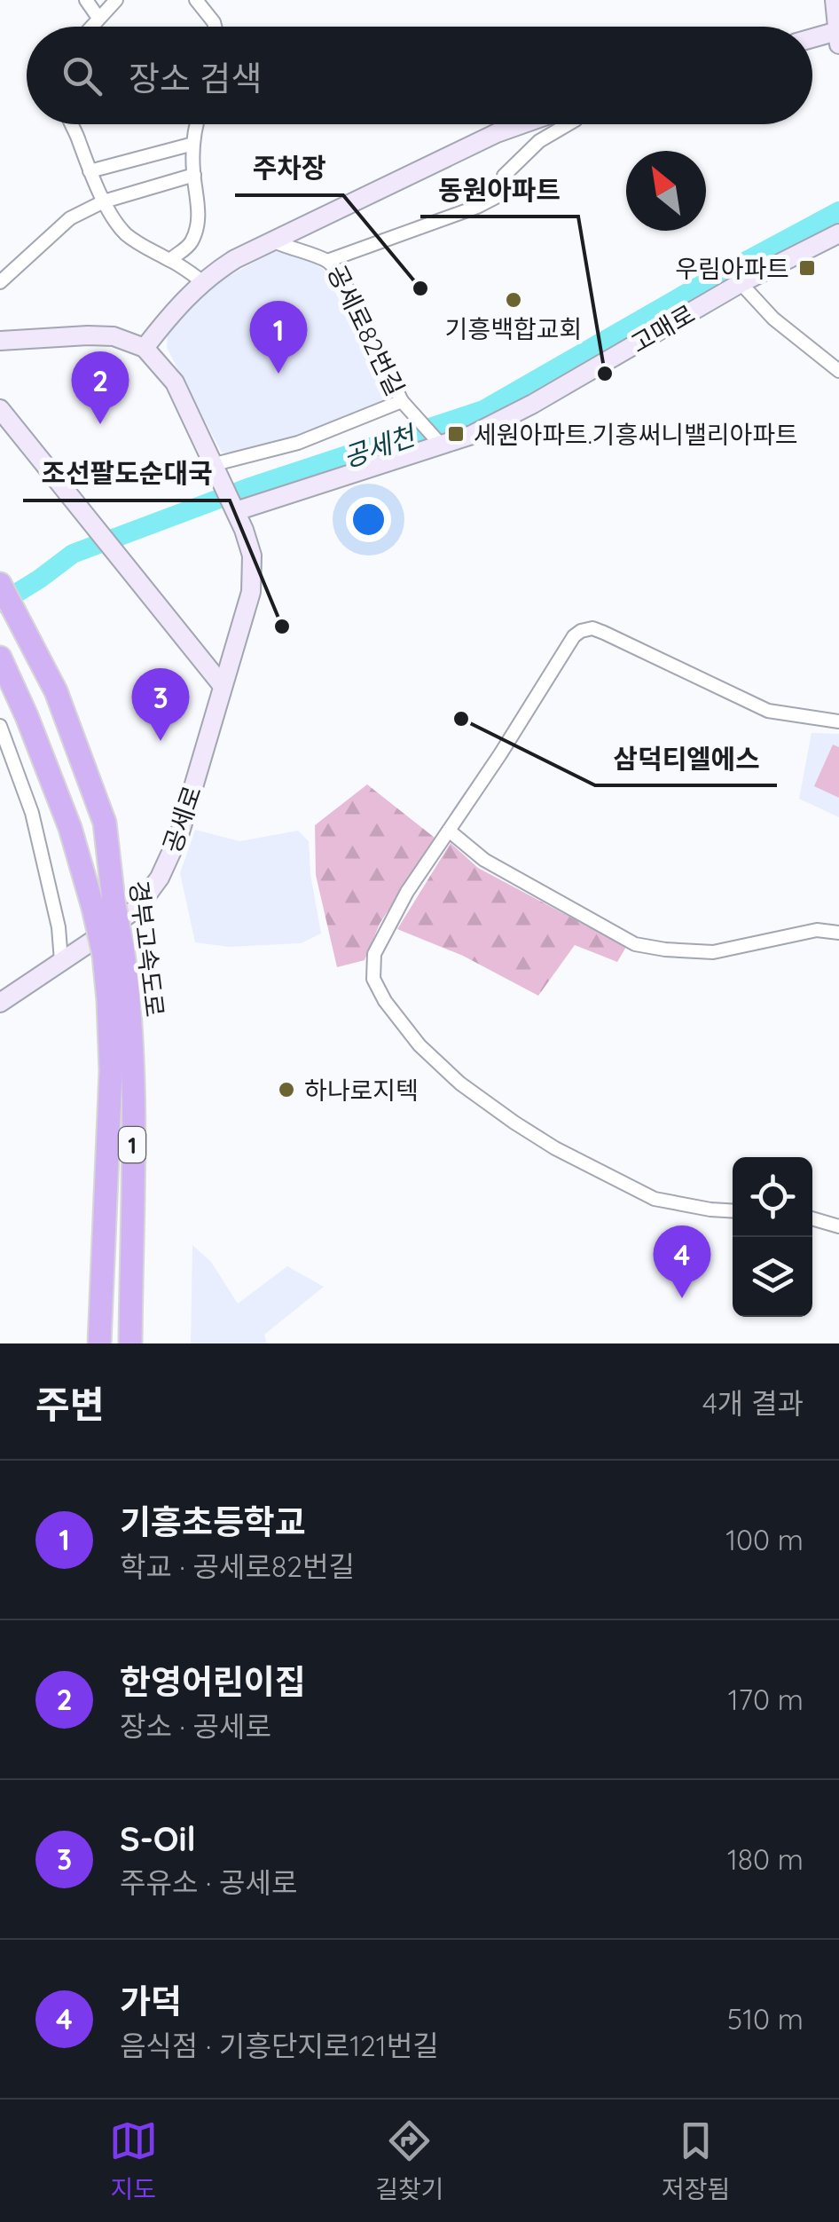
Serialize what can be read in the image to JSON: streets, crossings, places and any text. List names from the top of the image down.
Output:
{
  "streets": {
    "highway": ["경부고속도로", "1"],
    "street": ["고매로", "공세로82번길", "공세로"]
  },
  "crossings": [
    ["고매로", "공세로"],
    ["공세로82번길", "공세로"]
  ],
  "water": ["공세천"],
  "places": {
    "transit": ["우림아파트", "세원아파트.기흥써니밸리아파트"],
    "other": [
      "주차장",
      "기흥백합교회",
      "동원아파트",
      "조선팔도순대국",
      "삼덕티엘에스",
      "하나로지텍"
    ]
  },
  "north": "top left",
  "page": {
    "search": "장소 검색",
    "pins": [
      "1",
      "2",
      "3",
      "4"
    ],
    "heading": ["주변", "4개 결과"],
    "list": [
      {
        "mark": "1",
        "name": "기흥초등학교",
        "note": "학교 · 공세로82번길",
        "value": "100 m"
      },
      {
        "mark": "2",
        "name": "한영어린이집",
        "note": "장소 · 공세로",
        "value": "170 m"
      },
      {
        "mark": "3",
        "name": "S-Oil",
        "note": "주유소 · 공세로",
        "value": "180 m"
      },
      {
        "mark": "4",
        "name": "가덕",
        "note": "음식점 · 기흥단지로121번길",
        "value": "510 m"
      }
    ],
    "nav": ["지도", "길찾기", "저장됨"]
  }
}
